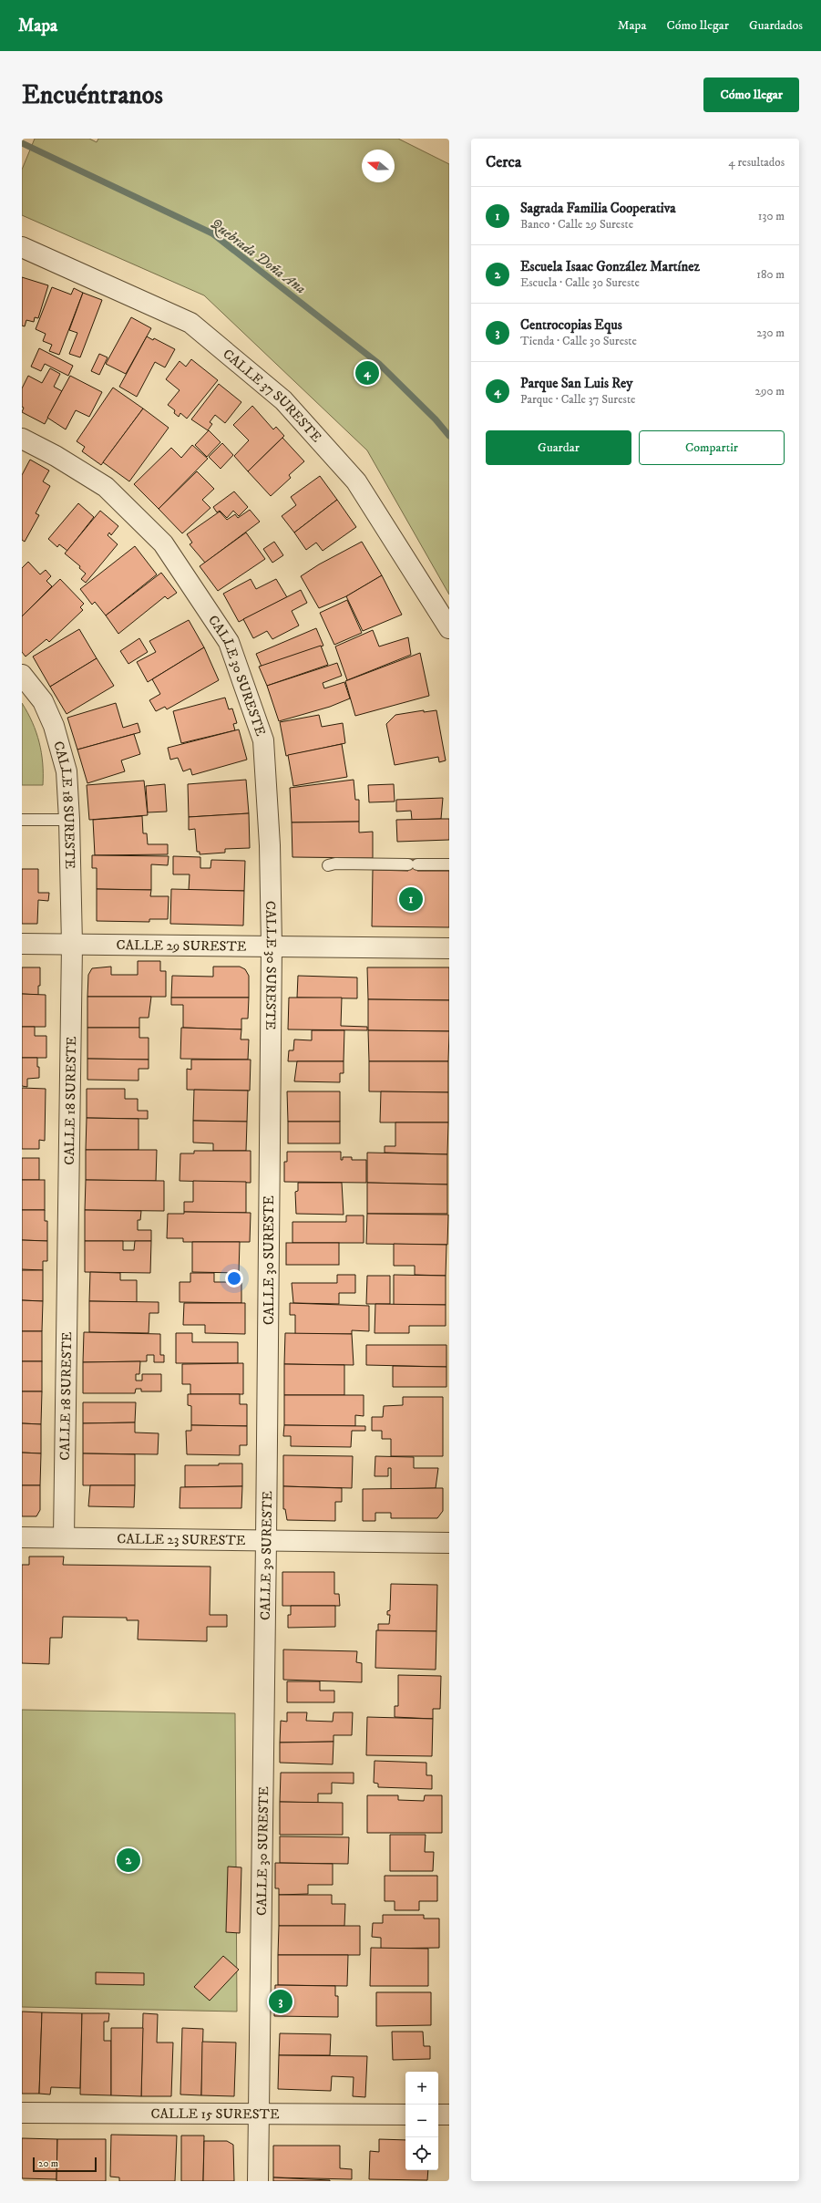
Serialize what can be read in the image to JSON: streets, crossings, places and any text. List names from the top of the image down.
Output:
{
  "streets": {
    "street": [
      "CALLE 37 SURESTE",
      "CALLE 30 SURESTE",
      "CALLE 18 SURESTE",
      "CALLE 29 SURESTE",
      "CALLE 23 SURESTE",
      "CALLE 15 SURESTE"
    ]
  },
  "crossings": [
    ["CALLE 30 SURESTE", "CALLE 29 SURESTE"],
    ["CALLE 30 SURESTE", "CALLE 23 SURESTE"],
    ["CALLE 30 SURESTE", "CALLE 15 SURESTE"],
    ["CALLE 18 SURESTE", "CALLE 29 SURESTE"],
    ["CALLE 18 SURESTE", "CALLE 23 SURESTE"]
  ],
  "water": ["Quebrada Doña Ana"],
  "scale_bar": "20 m",
  "north": "left",
  "page": {
    "header": "Mapa",
    "nav": ["Mapa", "Cómo llegar", "Guardados"],
    "buttons": [
      "Cómo llegar",
      ["Guardar", "Compartir"]
    ],
    "title": "Encuéntranos",
    "heading": ["Cerca", "4 resultados"],
    "list": [
      {
        "mark": "1",
        "name": "Sagrada Familia Cooperativa",
        "note": "Banco · Calle 29 Sureste",
        "value": "130 m"
      },
      {
        "mark": "2",
        "name": "Escuela Isaac González Martínez",
        "note": "Escuela · Calle 30 Sureste",
        "value": "180 m"
      },
      {
        "mark": "3",
        "name": "Centrocopias Equs",
        "note": "Tienda · Calle 30 Sureste",
        "value": "230 m"
      },
      {
        "mark": "4",
        "name": "Parque San Luis Rey",
        "note": "Parque · Calle 37 Sureste",
        "value": "290 m"
      }
    ],
    "pins": [
      "4",
      "1",
      "2",
      "3"
    ],
    "map_buttons": ["+", "−"],
    "scale": "20 m"
  }
}
